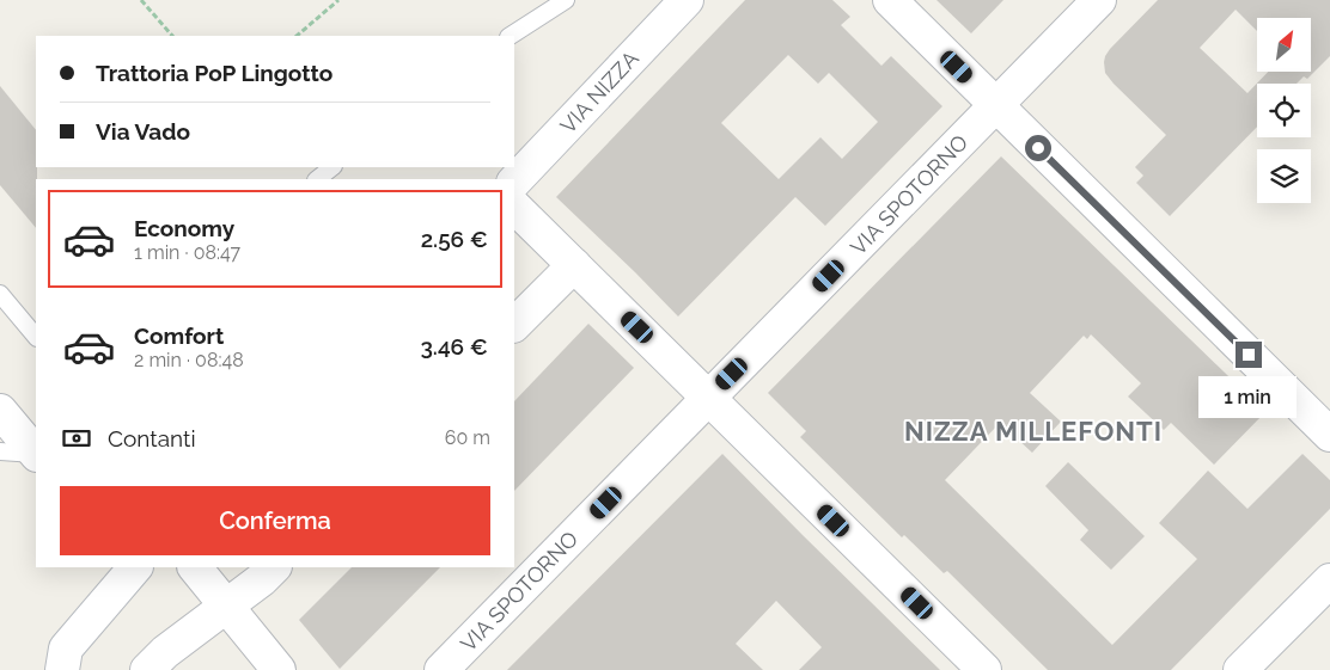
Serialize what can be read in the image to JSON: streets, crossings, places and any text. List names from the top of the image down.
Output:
{
  "streets": {
    "street": ["VIA NIZZA", "VIA SPOTORNO"]
  },
  "districts": ["NIZZA MILLEFONTI"],
  "north": "top right",
  "page": {
    "banner": ["Trattoria PoP Lingotto", "Via Vado"],
    "list": [
      {
        "name": "Economy",
        "note": "1 min · 08:47",
        "value": "2.56 €"
      },
      {
        "name": "Comfort",
        "note": "2 min · 08:48",
        "value": "3.46 €"
      }
    ],
    "bubble": "1 min",
    "pay": ["Contanti", "60 m"],
    "buttons": "Conferma"
  }
}
